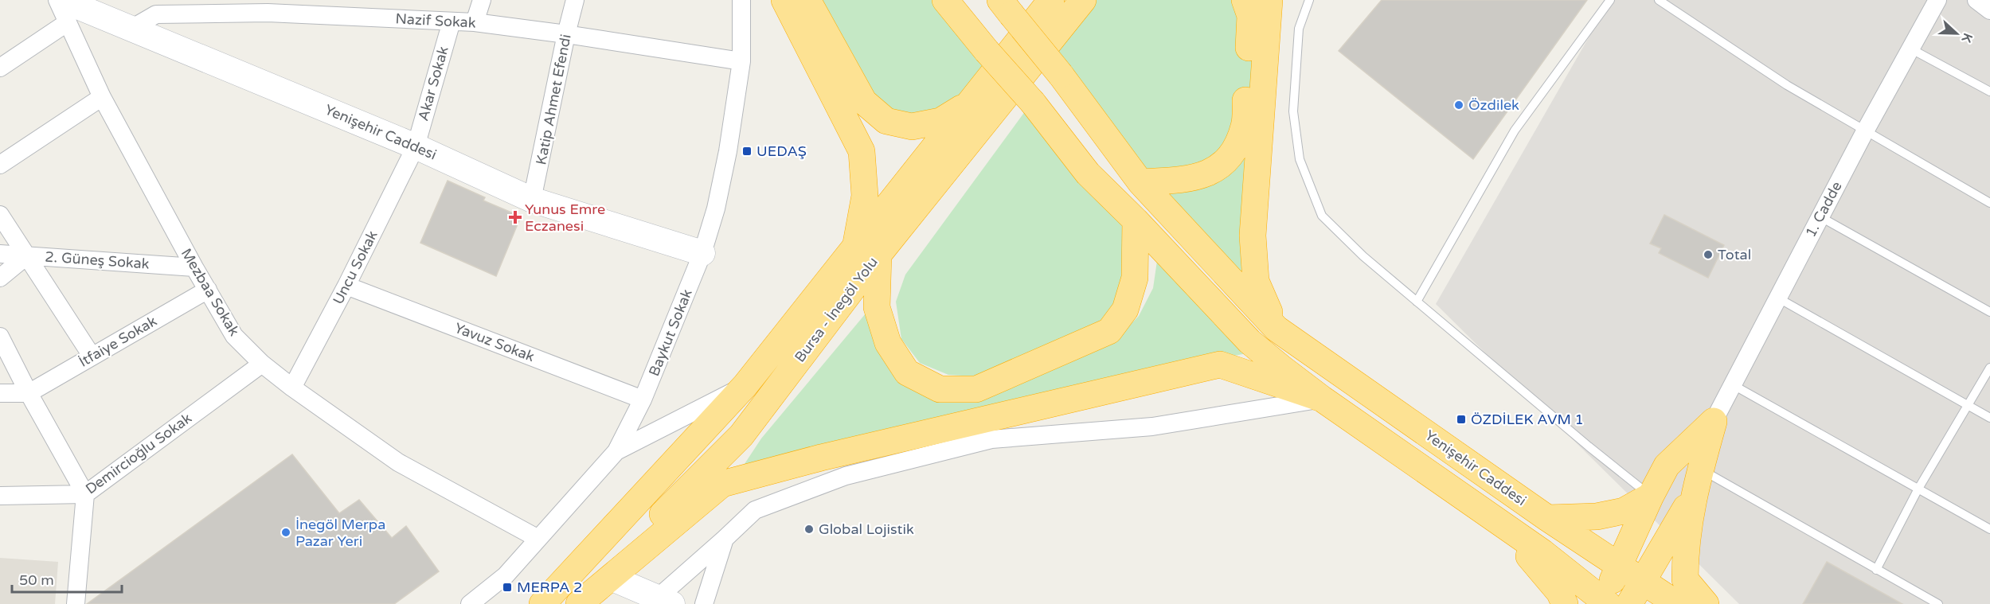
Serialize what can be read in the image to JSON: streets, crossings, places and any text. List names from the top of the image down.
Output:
{
  "streets": {
    "highway": ["Yenişehir Caddesi", "Bursa - İnegöl Yolu"],
    "street": [
      "Nazif Sokak",
      "Akar Sokak",
      "Katip Ahmet Efendi",
      "1. Cadde",
      "2. Güneş Sokak",
      "Uncu Sokak",
      "Mezbaa Sokak",
      "Baykut Sokak",
      "İtfaiye Sokak",
      "Yavuz Sokak",
      "Demircioğlu Sokak"
    ]
  },
  "crossings": [
    ["Nazif Sokak", "Akar Sokak"],
    ["Nazif Sokak", "Katip Ahmet Efendi"],
    ["Nazif Sokak", "Yenişehir Caddesi"],
    ["Nazif Sokak", "Baykut Sokak"],
    ["Akar Sokak", "Yenişehir Caddesi"],
    ["Akar Sokak", "Uncu Sokak"],
    ["Katip Ahmet Efendi", "Yenişehir Caddesi"],
    ["Yenişehir Caddesi", "Uncu Sokak"],
    ["Yenişehir Caddesi", "Mezbaa Sokak"],
    ["Yenişehir Caddesi", "Baykut Sokak"],
    ["2. Güneş Sokak", "Mezbaa Sokak"],
    ["Uncu Sokak", "Mezbaa Sokak"],
    ["Uncu Sokak", "Yavuz Sokak"],
    ["Mezbaa Sokak", "Baykut Sokak"],
    ["Mezbaa Sokak", "İtfaiye Sokak"],
    ["Mezbaa Sokak", "Demircioğlu Sokak"],
    ["Baykut Sokak", "Yavuz Sokak"]
  ],
  "places": {
    "other": [
      "Özdilek",
      "Total",
      "Global Lojistik",
      "İnegöl Merpa Pazar Yeri"
    ],
    "transit": ["UEDAŞ", "ÖZDİLEK AVM 1", "MERPA 2"],
    "health": ["Yunus Emre Eczanesi"]
  },
  "scale_bar": "50 m",
  "north": "right"
}
